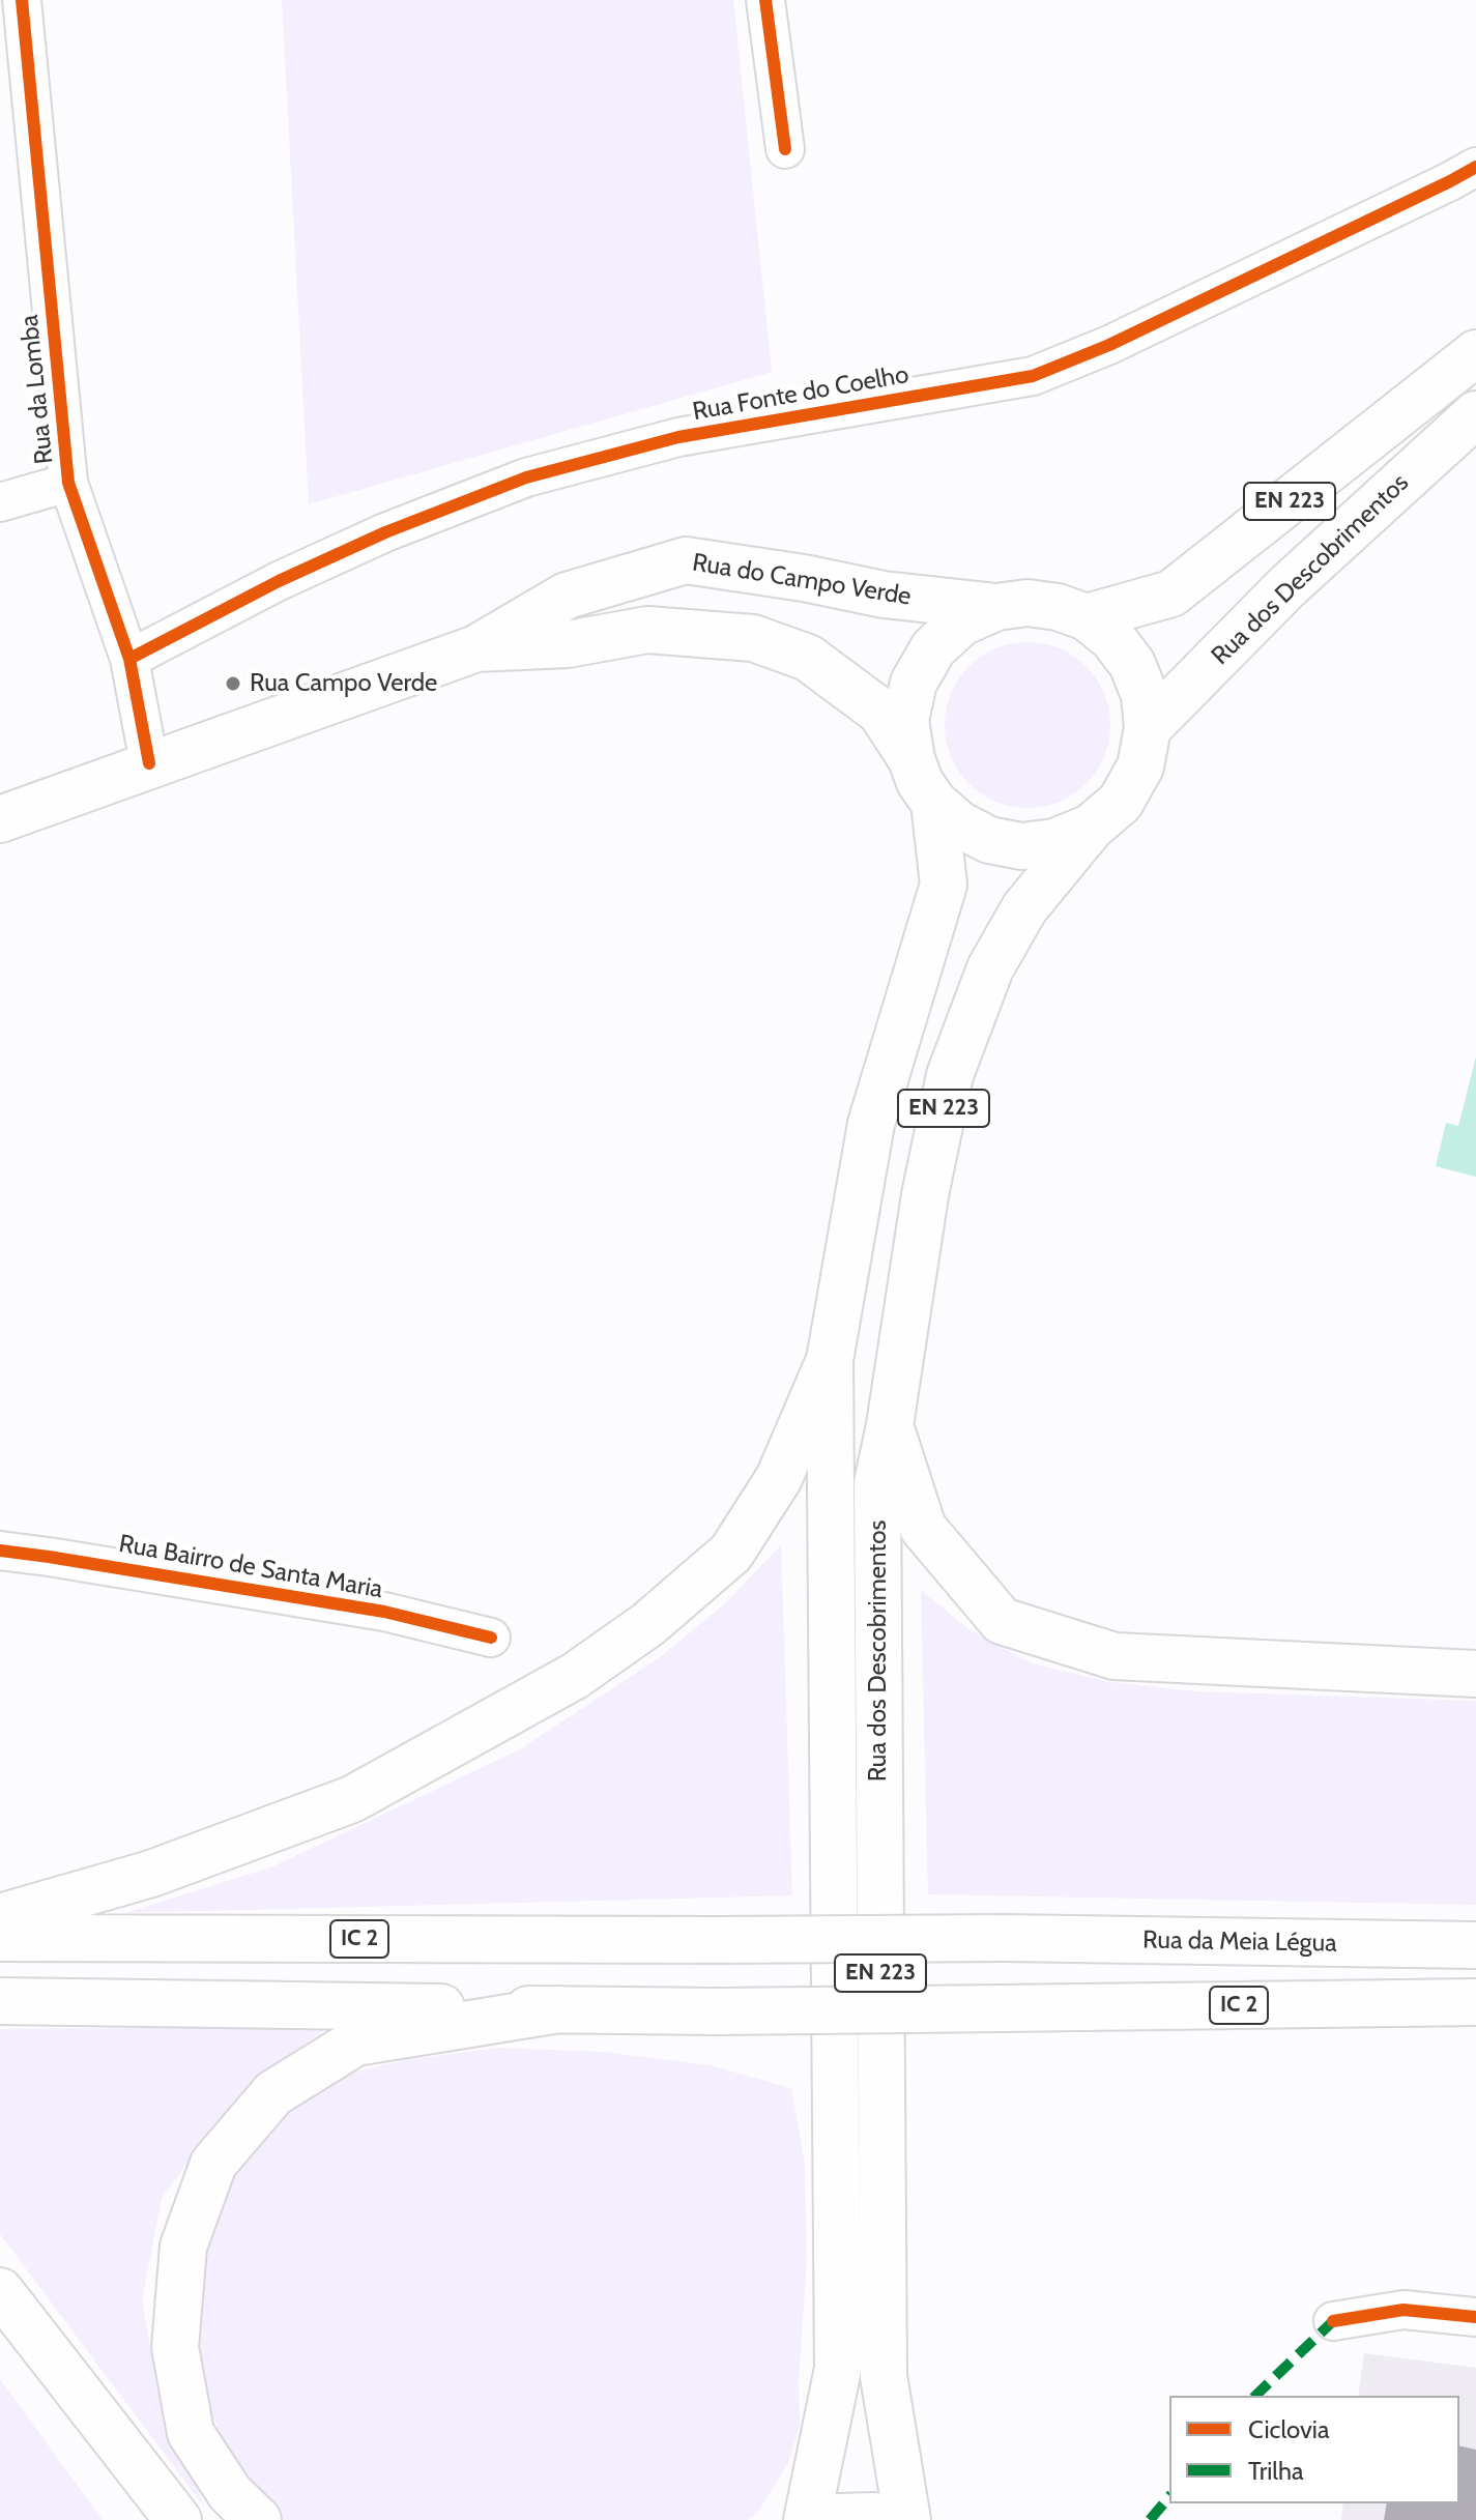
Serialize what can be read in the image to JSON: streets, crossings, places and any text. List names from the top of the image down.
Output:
{
  "streets": {
    "main road": [
      "EN 223",
      "Rua dos Descobrimentos",
      "Rua do Campo Verde",
      "IC 2",
      "Rua da Meia Légua"
    ],
    "street": ["Rua da Lomba", "Rua Fonte do Coelho", "Rua Bairro de Santa Maria"]
  },
  "crossings": [
    ["Rua da Lomba", "Rua Fonte do Coelho"],
    ["Rua da Lomba", "Rua do Campo Verde"],
    ["EN 223", "Rua dos Descobrimentos"],
    ["EN 223", "Rua do Campo Verde"],
    ["Rua dos Descobrimentos", "Rua do Campo Verde"]
  ],
  "places": ["Rua Campo Verde"],
  "legend": ["Ciclovia", "Trilha"]
}
